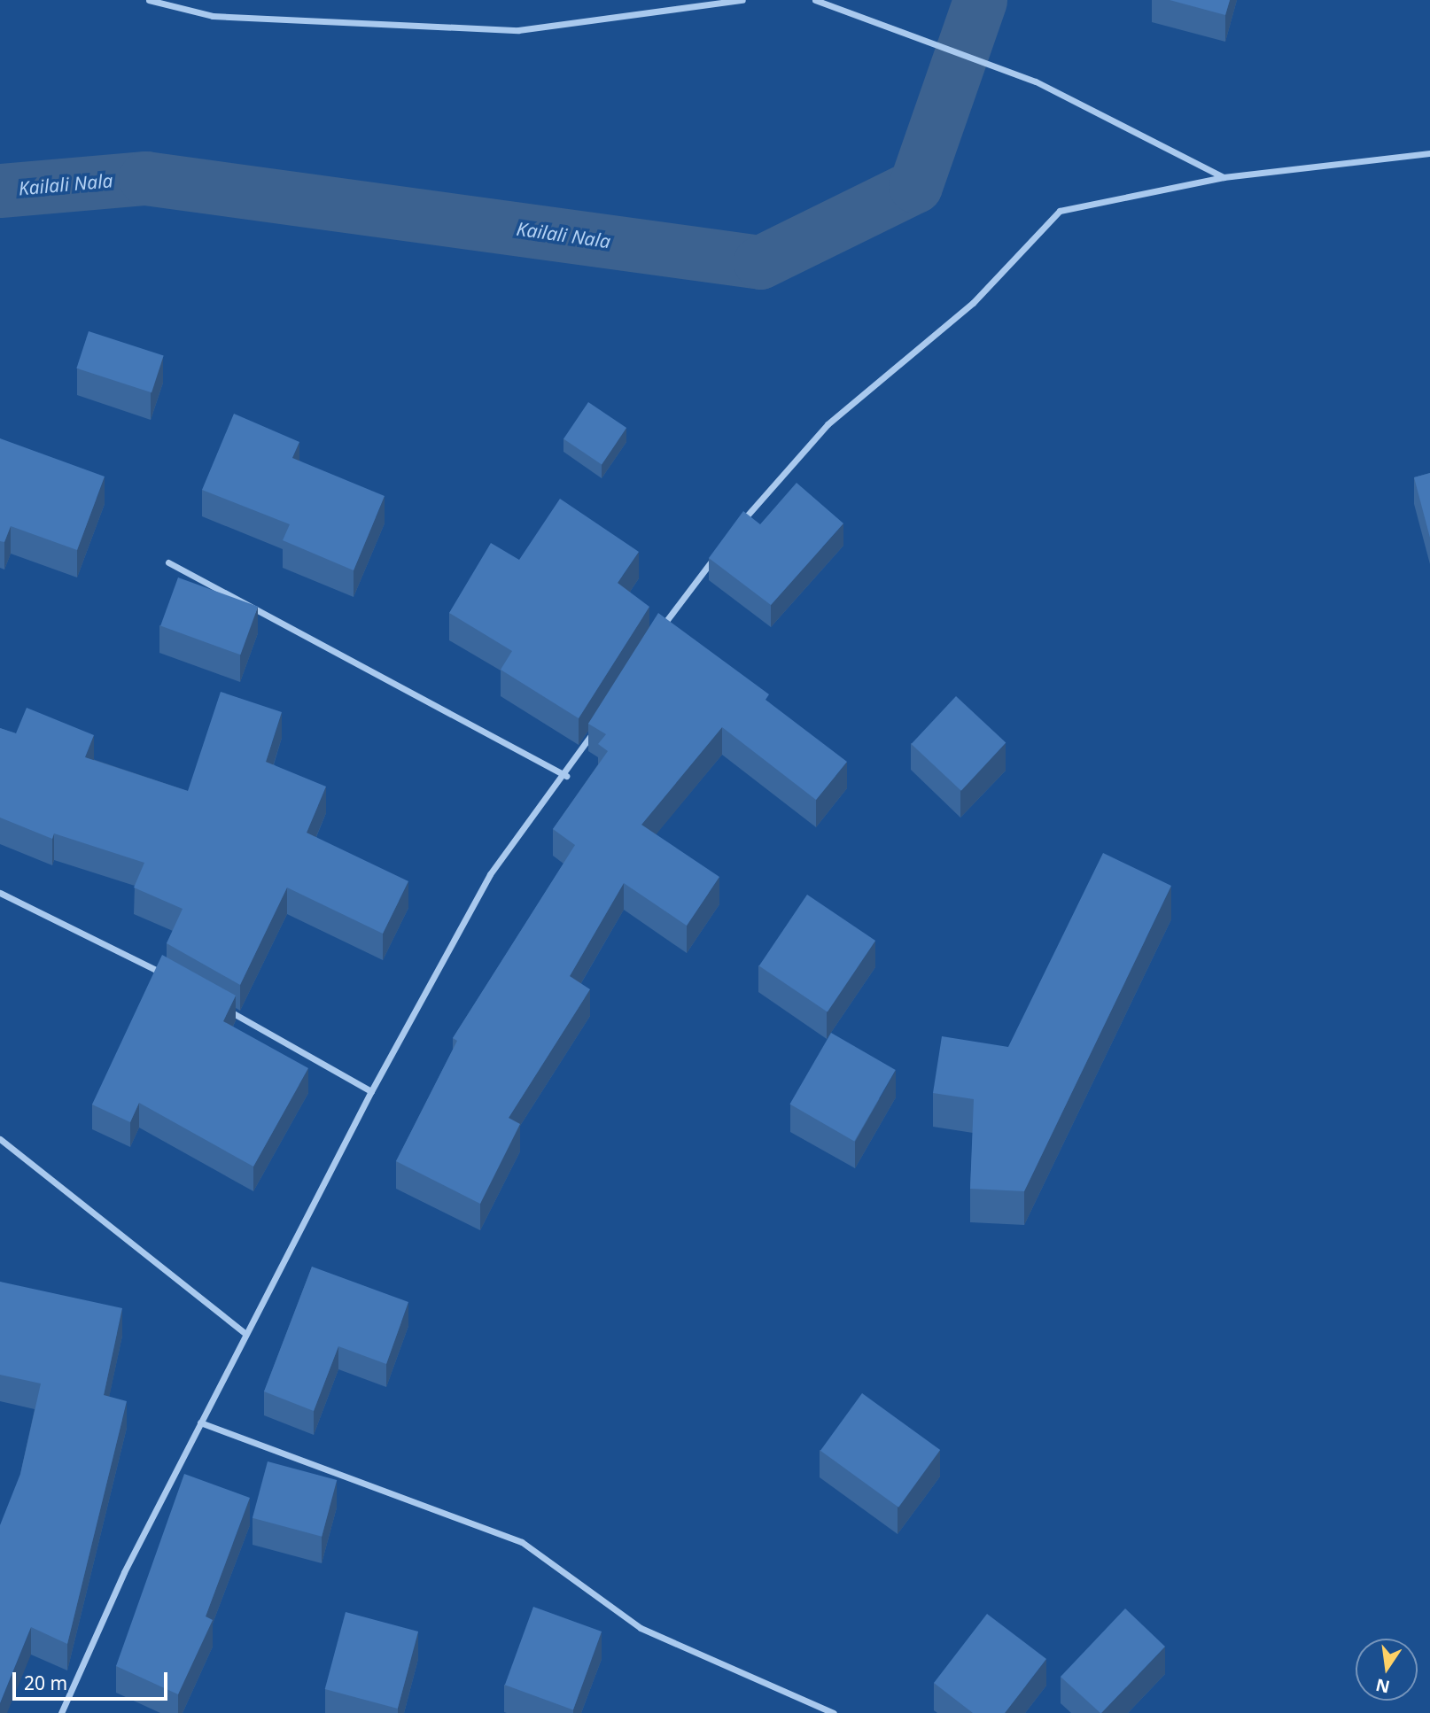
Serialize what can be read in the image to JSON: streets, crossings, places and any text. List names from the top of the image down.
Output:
{
  "water": ["Kailali Nala"],
  "scale_bar": "20 m",
  "north": "bottom"
}
